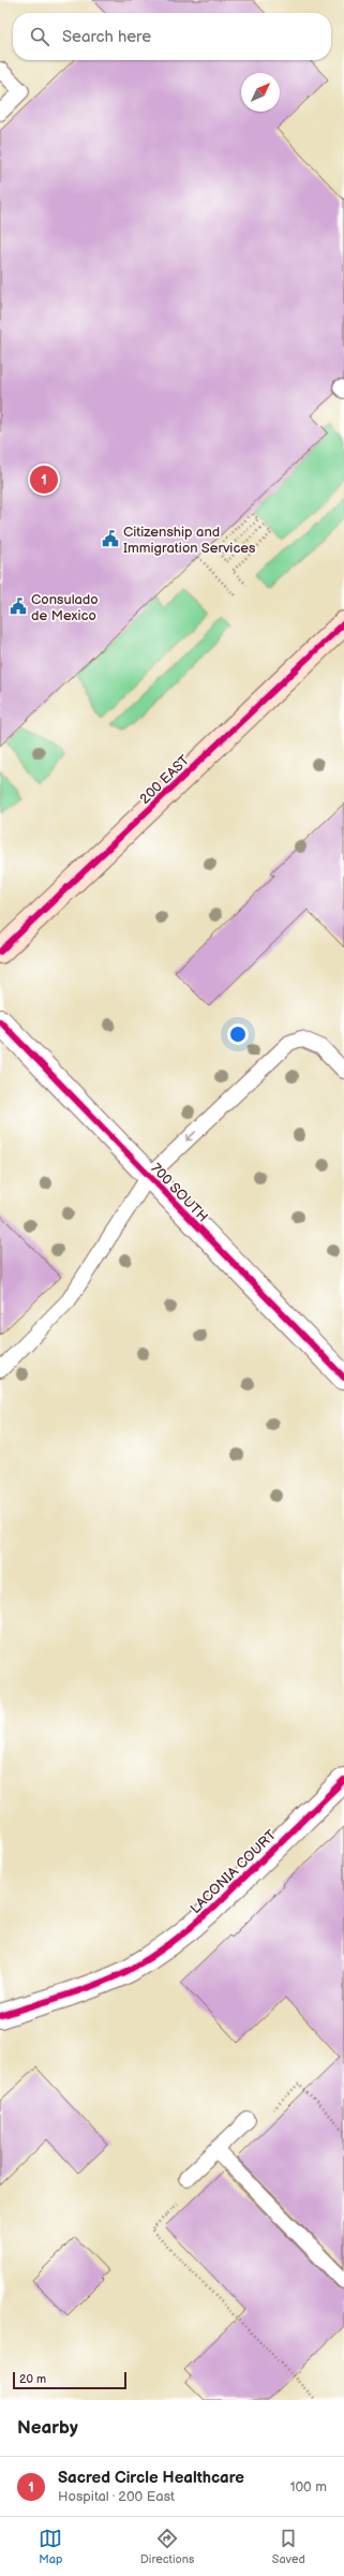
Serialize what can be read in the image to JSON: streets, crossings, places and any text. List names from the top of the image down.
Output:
{
  "streets": {
    "street": ["200 EAST", "700 SOUTH", "LACONIA COURT"]
  },
  "places": {
    "public building": ["Citizenship and Immigration Services", "Consulado de Mexico"]
  },
  "scale_bar": "20 m",
  "north": "top right",
  "page": {
    "search": "Search here",
    "pins": "1",
    "scale": "20 m",
    "heading": "Nearby",
    "list": [
      {
        "mark": "1",
        "name": "Sacred Circle Healthcare",
        "note": "Hospital · 200 East",
        "value": "100 m"
      }
    ],
    "nav": ["Map", "Directions", "Saved"]
  }
}
